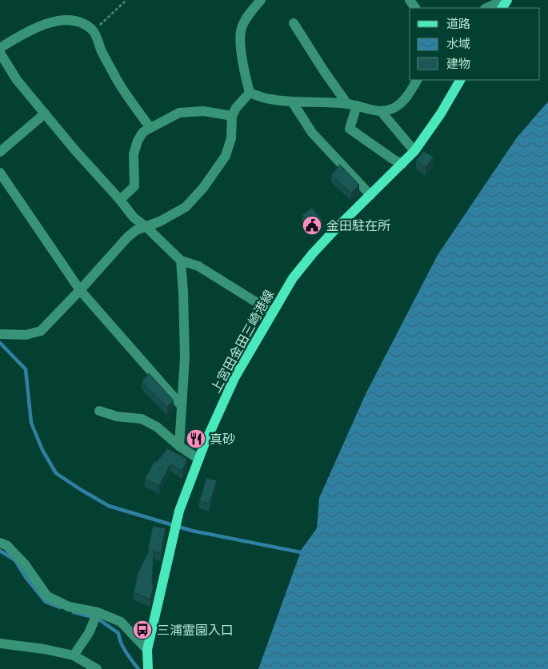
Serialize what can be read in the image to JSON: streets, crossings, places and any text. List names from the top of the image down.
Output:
{
  "streets": {
    "main road": ["上宮田金田三崎港線"]
  },
  "places": {
    "public building": ["金田駐在所"],
    "restaurant": ["真砂"],
    "bus stop": ["三浦霊園入口"]
  },
  "legend": ["道路", "水域", "建物"]
}
